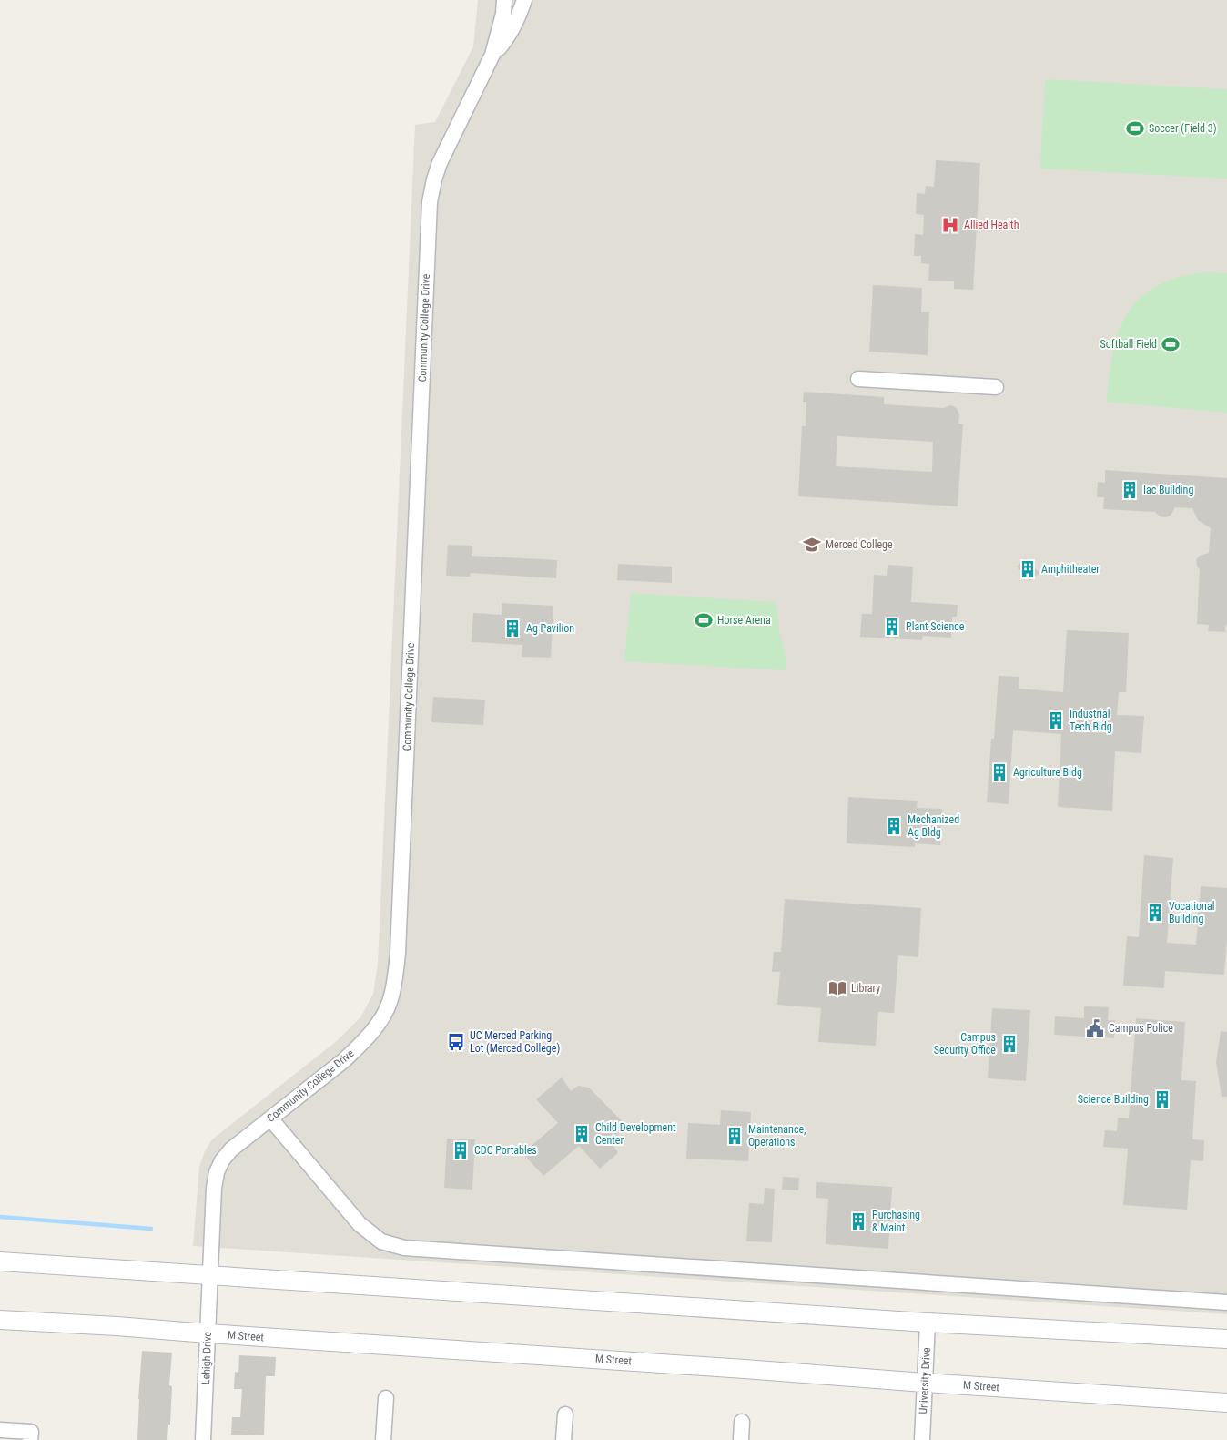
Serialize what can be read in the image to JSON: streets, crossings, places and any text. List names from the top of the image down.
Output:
{
  "streets": {
    "street": [
      "Community College Drive",
      "M Street",
      "Lehigh Drive",
      "University Drive"
    ]
  },
  "crossings": [
    ["Community College Drive", "Lehigh Drive"],
    ["M Street", "Lehigh Drive"],
    ["M Street", "University Drive"]
  ],
  "places": {
    "sports": ["Soccer (Field 3)", "Softball Field", "Horse Arena"],
    "hospital": ["Allied Health"],
    "building": [
      "Iac Building",
      "Amphitheater",
      "Plant Science",
      "Ag Pavilion",
      "Industrial Tech Bldg",
      "Agriculture Bldg",
      "Mechanized Ag Bldg",
      "Vocational Building",
      "Campus Security Office",
      "Science Building",
      "Child Development Center",
      "Maintenance, Operations",
      "CDC Portables",
      "Purchasing & Maint"
    ],
    "school or university": ["Merced College"],
    "library": ["Library"],
    "public building": ["Campus Police"],
    "bus stop": ["UC Merced Parking Lot (Merced College)"]
  }
}
